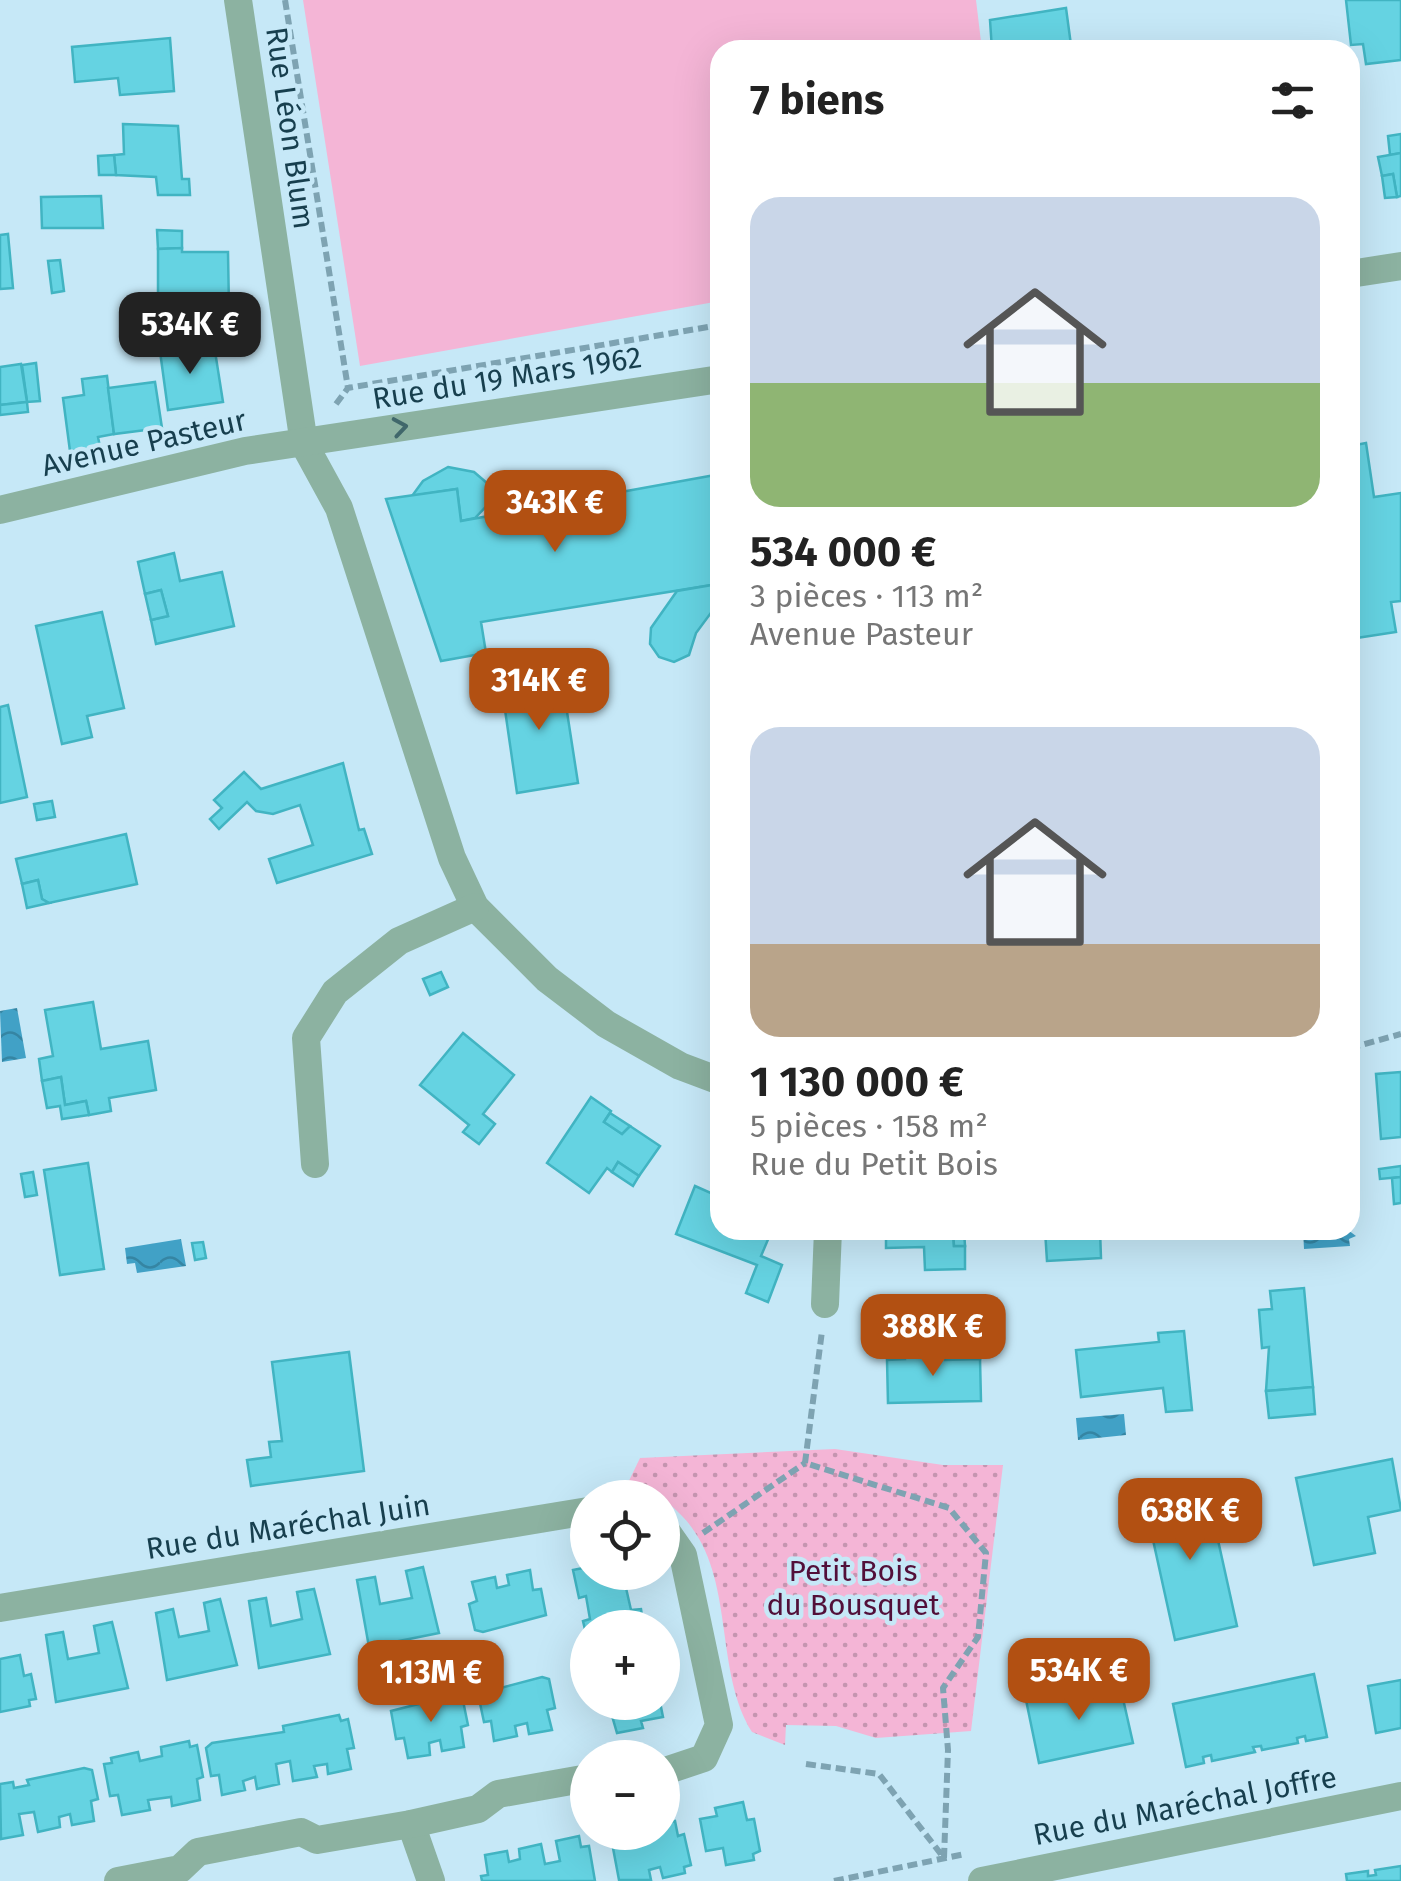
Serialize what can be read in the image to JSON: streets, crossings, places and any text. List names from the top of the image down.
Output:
{
  "streets": {
    "street": [
      "Rue Léon Blum",
      "Rue du 19 Mars 1962",
      "Avenue Pasteur",
      "Rue du Maréchal Juin",
      "Rue du Maréchal Joffre"
    ]
  },
  "crossings": [
    ["Rue Léon Blum", "Rue du 19 Mars 1962"],
    ["Rue Léon Blum", "Avenue Pasteur"],
    ["Rue du 19 Mars 1962", "Avenue Pasteur"]
  ],
  "one_way": ["Rue du 19 Mars 1962"],
  "parks": ["Petit Bois du Bousquet"],
  "page": {
    "heading": "7 biens",
    "list": [
      {
        "name": "534 000 €",
        "note": "3 pièces · 113 m² · Avenue Pasteur"
      },
      {
        "name": "1 130 000 €",
        "note": "5 pièces · 158 m² · Rue du Petit Bois"
      }
    ],
    "price": [
      "534K €",
      "343K €",
      "314K €",
      "388K €",
      "638K €",
      "534K €",
      "1.13M €"
    ],
    "map_buttons": ["+", "−"]
  }
}
